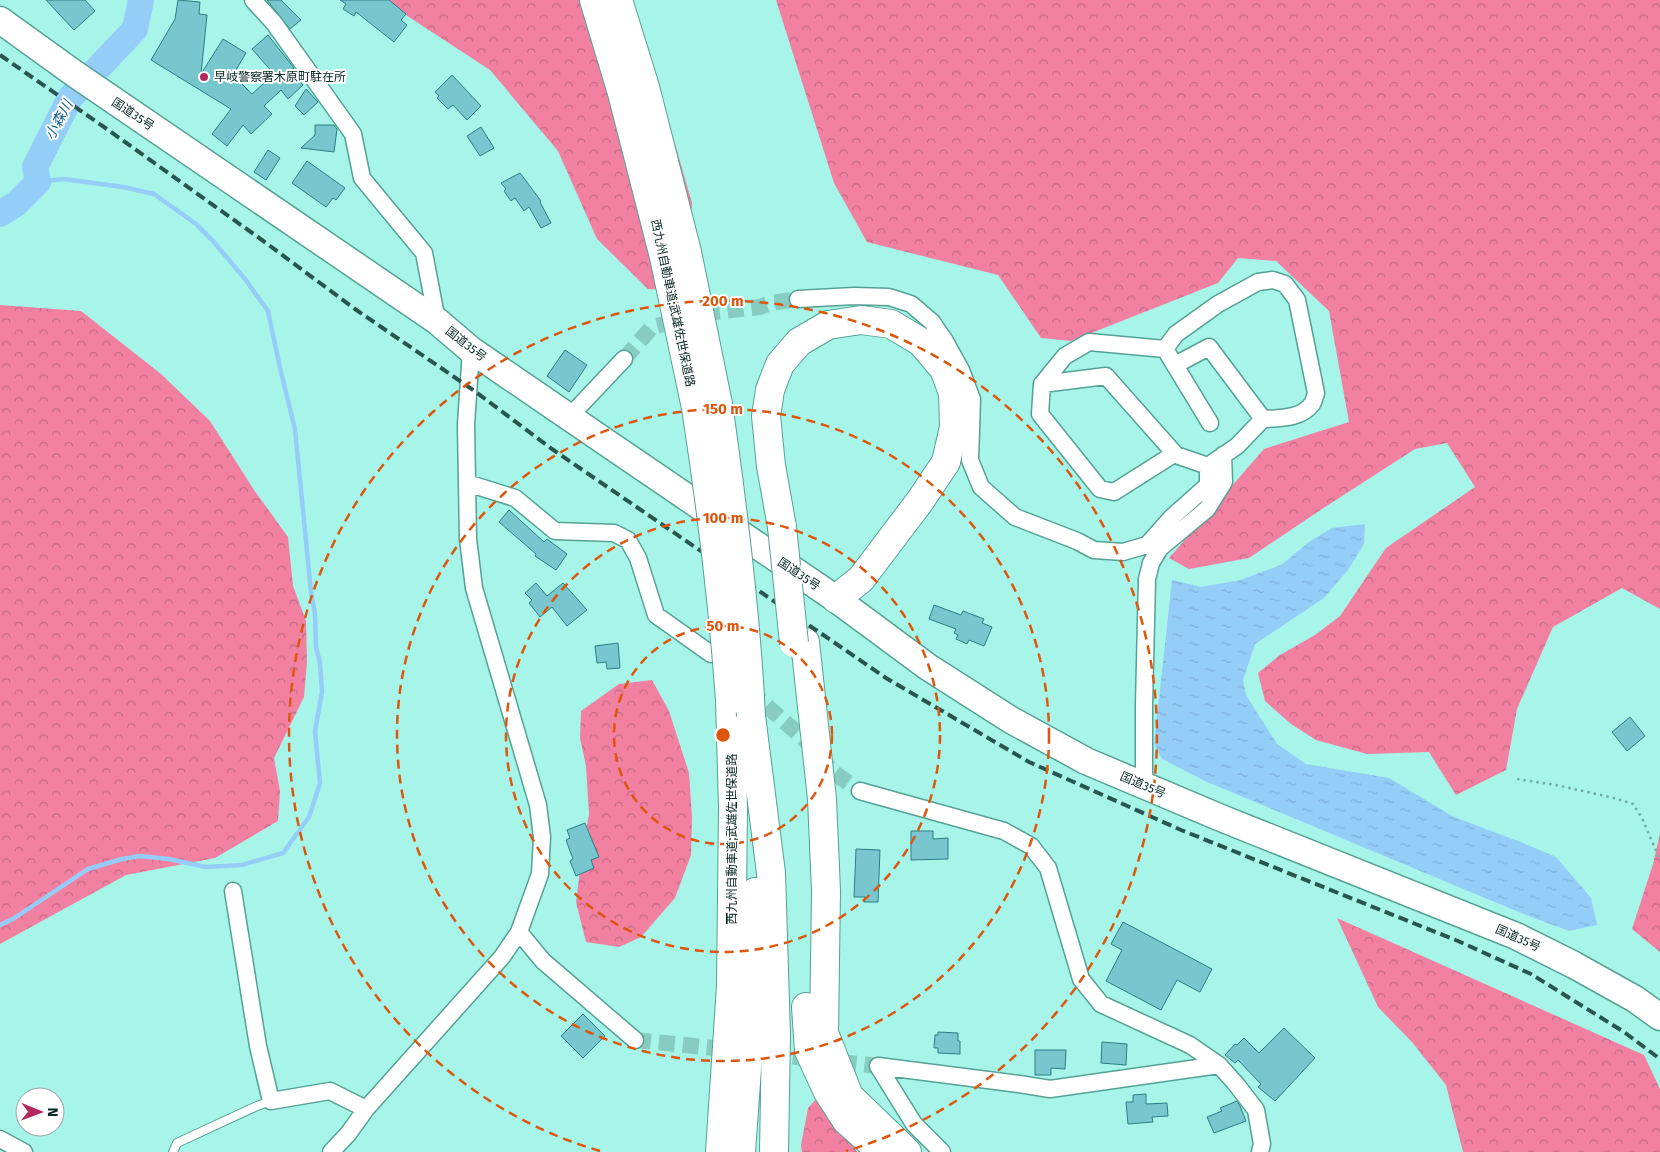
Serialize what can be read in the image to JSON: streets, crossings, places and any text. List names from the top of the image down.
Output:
{
  "streets": {
    "highway": ["国道35号", "西九州自動車道;武雄佐世保道路"]
  },
  "water": ["小森川"],
  "places": ["早岐警察署木原町駐在所"],
  "north": "right",
  "rings": [
    "200 m",
    "150 m",
    "100 m",
    "50 m"
  ]
}
